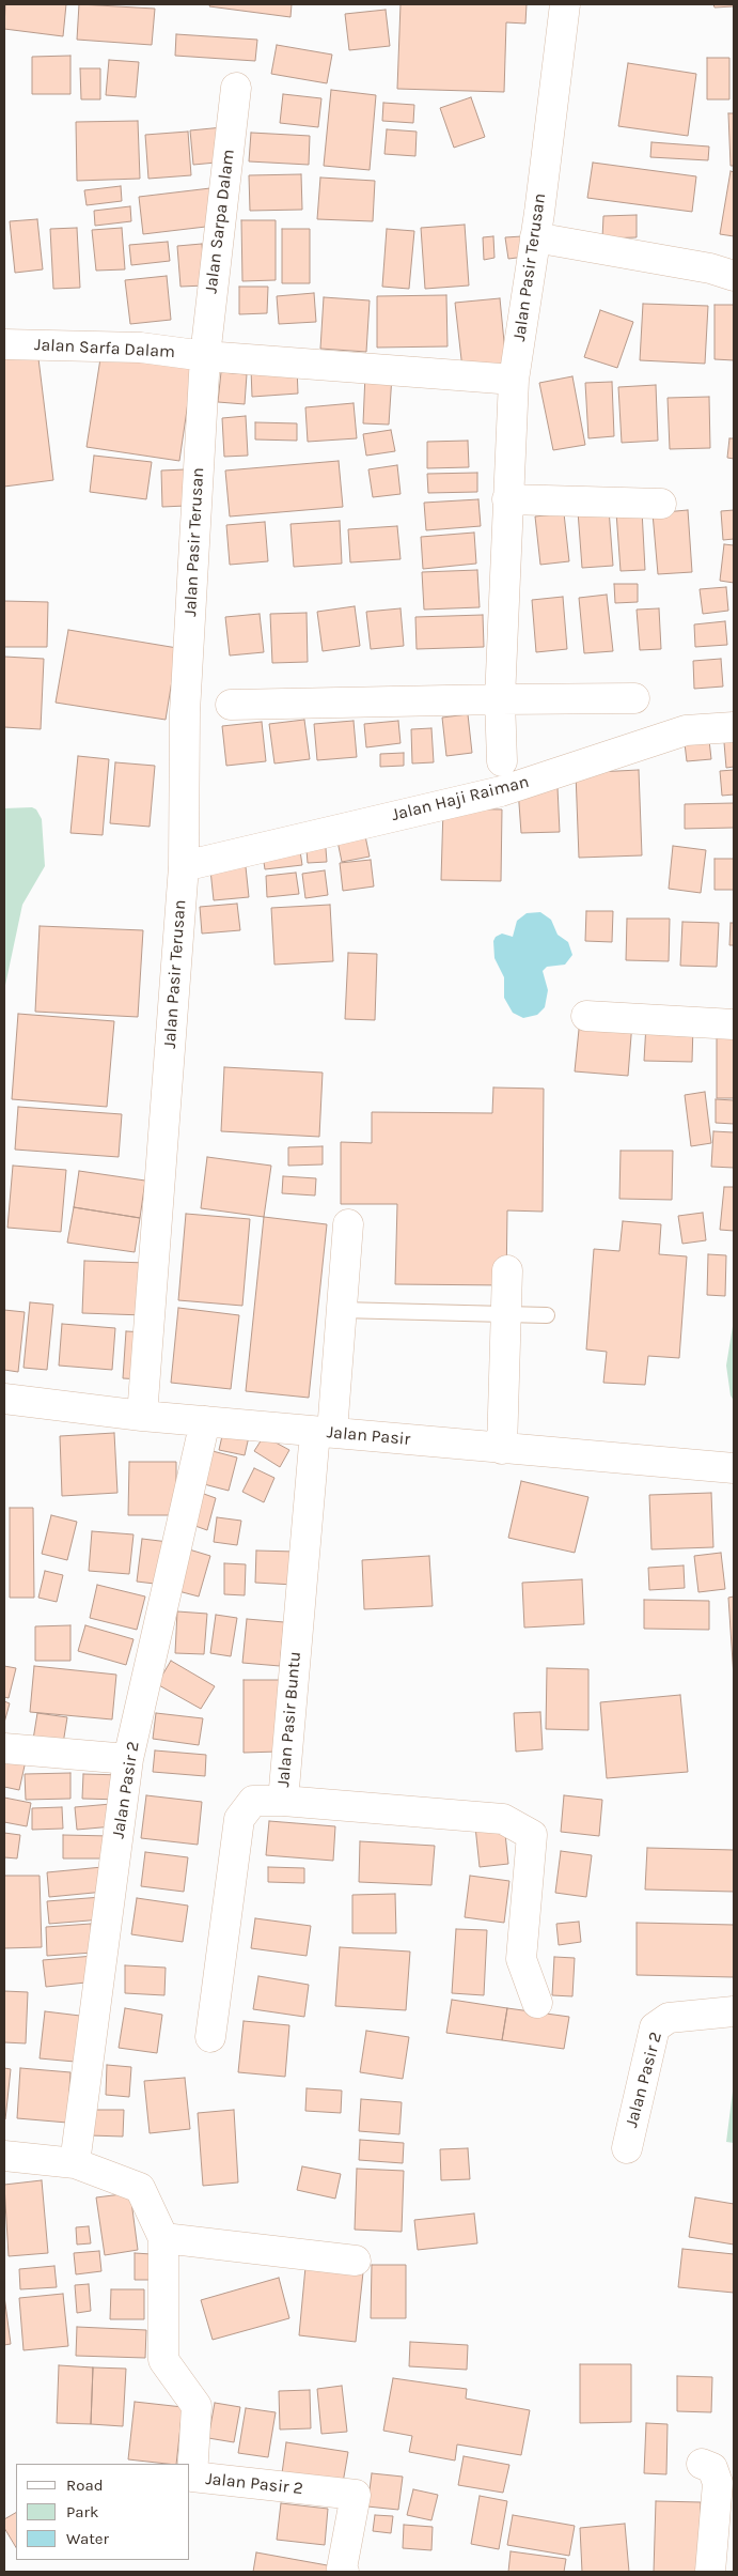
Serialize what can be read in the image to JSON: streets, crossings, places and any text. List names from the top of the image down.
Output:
{
  "streets": {
    "street": [
      "Jalan Sarpa Dalam",
      "Jalan Pasir Terusan",
      "Jalan Sarfa Dalam",
      "Jalan Haji Raiman",
      "Jalan Pasir",
      "Jalan Pasir Buntu",
      "Jalan Pasir 2"
    ]
  },
  "crossings": [
    ["Jalan Sarpa Dalam", "Jalan Pasir Terusan"],
    ["Jalan Sarpa Dalam", "Jalan Sarfa Dalam"],
    ["Jalan Pasir Terusan", "Jalan Sarfa Dalam"],
    ["Jalan Pasir Terusan", "Jalan Haji Raiman"],
    ["Jalan Pasir Terusan", "Jalan Pasir"],
    ["Jalan Pasir", "Jalan Pasir Buntu"],
    ["Jalan Pasir", "Jalan Pasir 2"]
  ],
  "legend": ["Road", "Park", "Water"]
}
